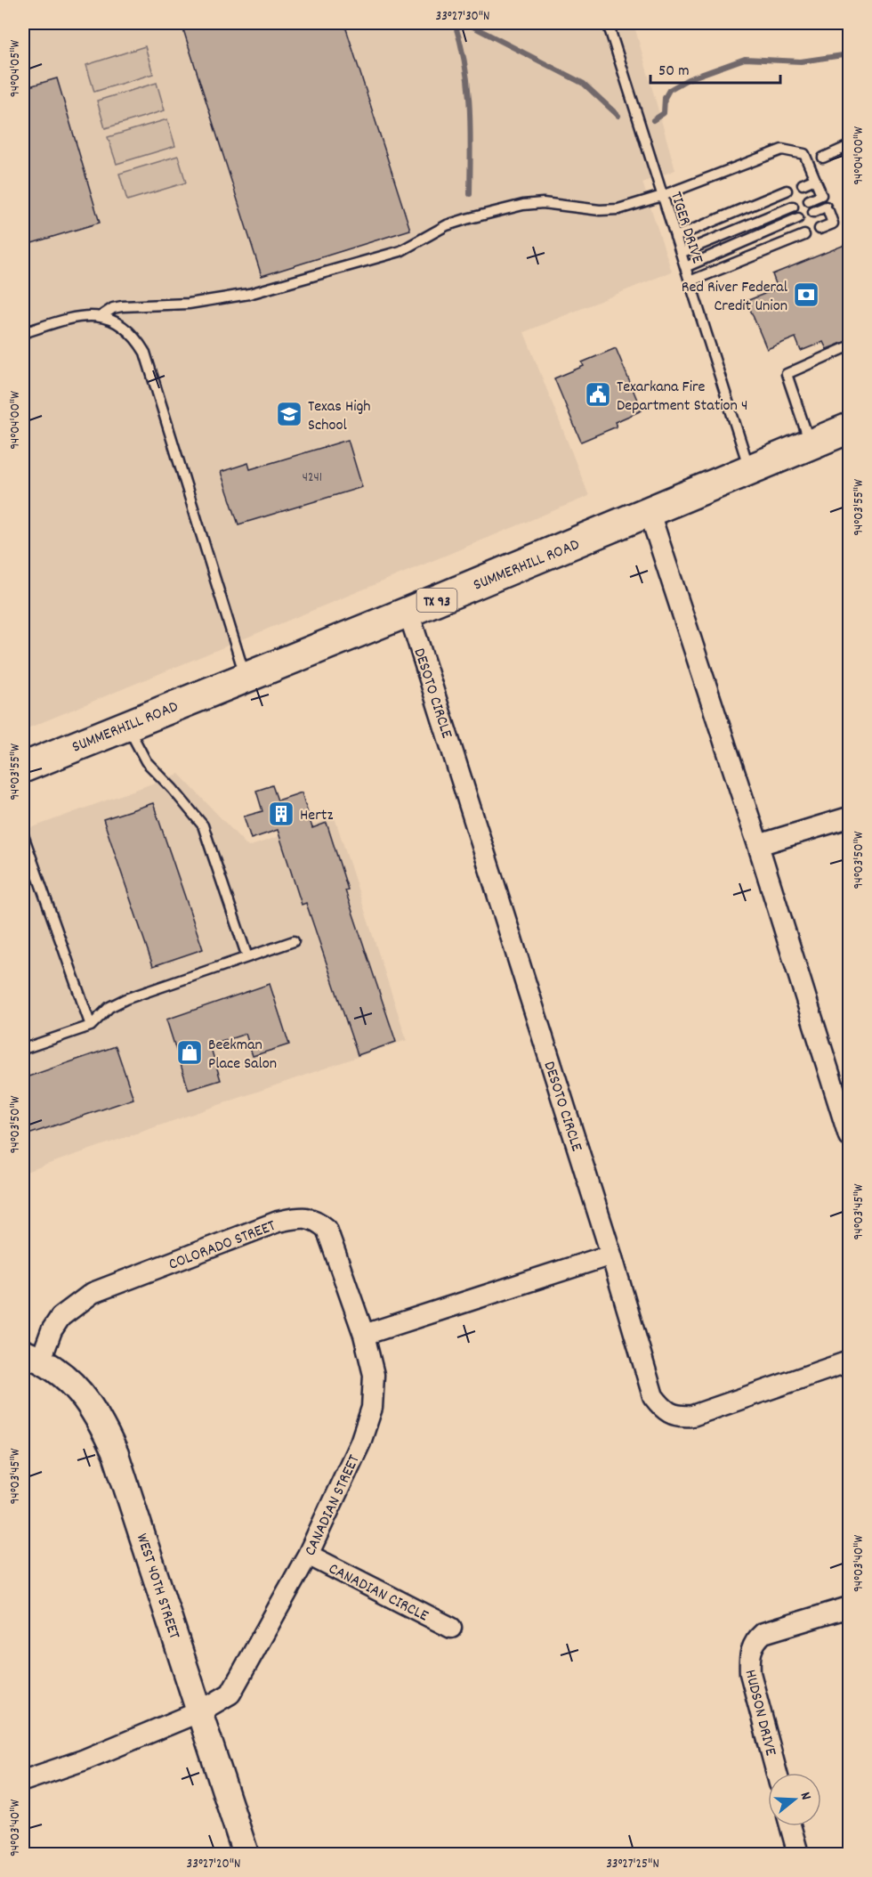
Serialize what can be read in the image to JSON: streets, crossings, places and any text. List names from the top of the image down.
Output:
{
  "streets": {
    "main road": ["SUMMERHILL ROAD", "TX 93"],
    "street": [
      "DESOTO CIRCLE",
      "COLORADO STREET",
      "CANADIAN STREET",
      "WEST 40TH STREET",
      "CANADIAN CIRCLE",
      "HUDSON DRIVE"
    ],
    "lane": ["TIGER DRIVE"]
  },
  "crossings": [
    ["TIGER DRIVE", "SUMMERHILL ROAD"],
    ["SUMMERHILL ROAD", "DESOTO CIRCLE"],
    ["COLORADO STREET", "CANADIAN STREET"],
    ["COLORADO STREET", "WEST 40TH STREET"],
    ["CANADIAN STREET", "WEST 40TH STREET"],
    ["CANADIAN STREET", "CANADIAN CIRCLE"]
  ],
  "places": {
    "bank": ["Red River Federal Credit Union"],
    "public building": ["Texarkana Fire Department Station 4"],
    "school or university": ["Texas High School"],
    "building": ["Hertz"],
    "shop": ["Beekman Place Salon"]
  },
  "house_numbers": ["4241"],
  "scale_bar": "50 m",
  "north": "right",
  "coordinates": [
    "33°27'30\"N",
    "94°04'05\"W",
    "94°04'00\"W",
    "94°03'55\"W",
    "94°03'50\"W",
    "94°03'45\"W",
    "94°03'40\"W",
    "33°27'20\"N",
    "33°27'25\"N"
  ]
}
